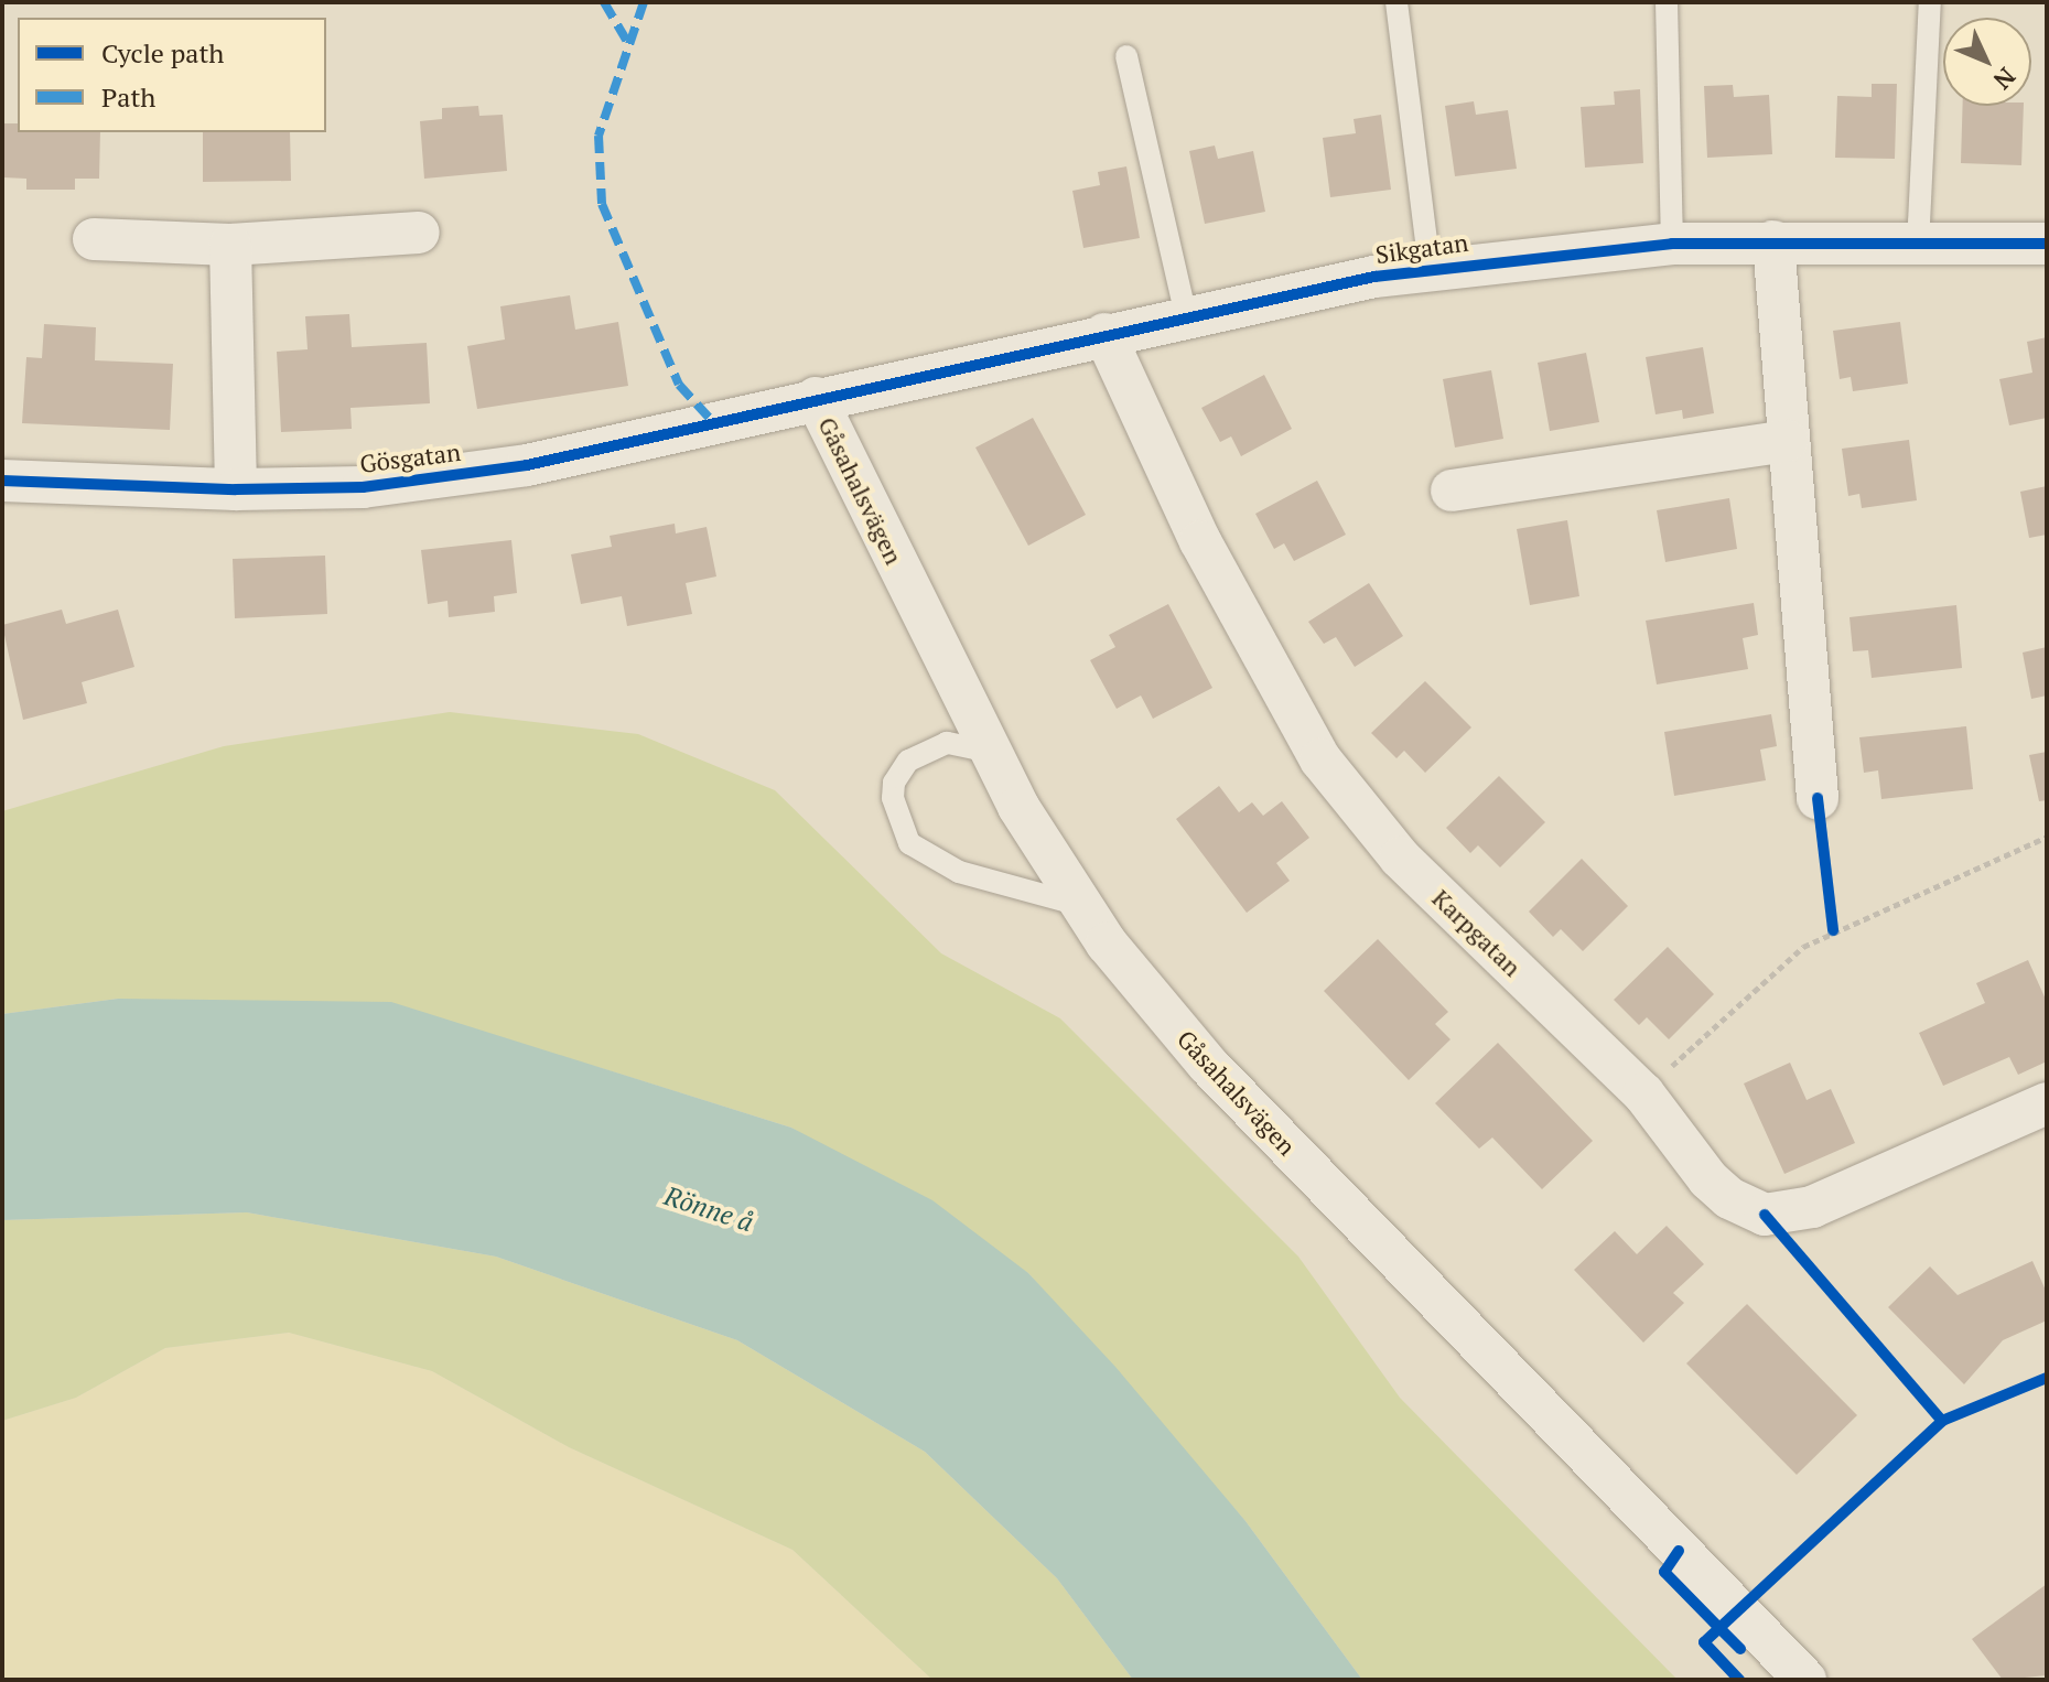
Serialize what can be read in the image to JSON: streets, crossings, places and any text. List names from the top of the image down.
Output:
{
  "streets": {
    "street": [
      "Sikgatan",
      "Gösgatan",
      "Gåsahalsvägen",
      "Karpgatan"
    ]
  },
  "crossings": [
    ["Sikgatan", "Gösgatan"],
    ["Sikgatan", "Gåsahalsvägen"],
    ["Sikgatan", "Karpgatan"],
    ["Gösgatan", "Gåsahalsvägen"]
  ],
  "water": ["Rönne å"],
  "legend": ["Cycle path", "Path"],
  "north": "bottom right"
}
